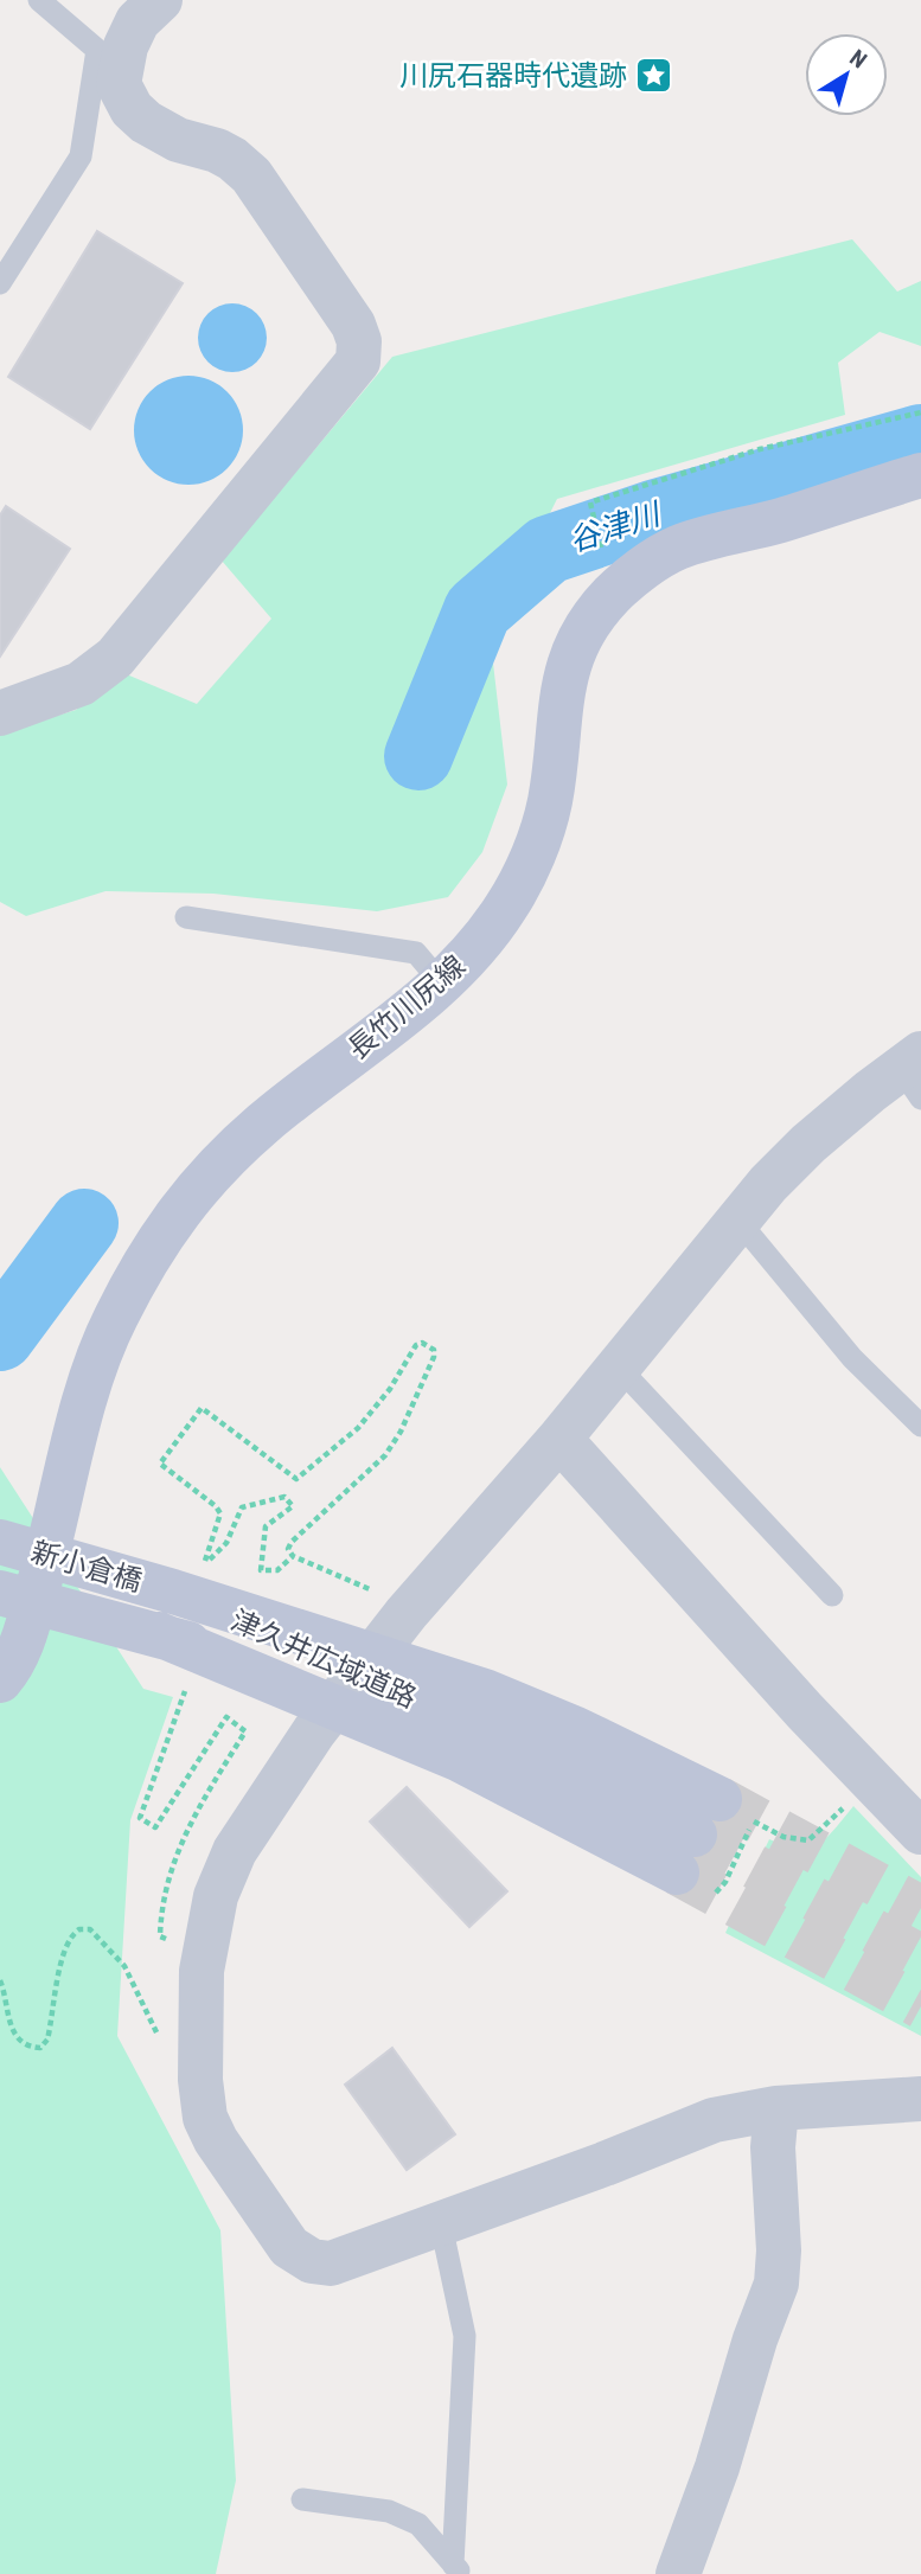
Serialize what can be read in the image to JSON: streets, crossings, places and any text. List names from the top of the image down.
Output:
{
  "streets": {
    "main road": ["長竹川尻線", "新小倉橋", "津久井広域道路"]
  },
  "crossings": [
    ["新小倉橋", "津久井広域道路"]
  ],
  "water": ["谷津川"],
  "places": {
    "place": ["川尻石器時代遺跡"]
  },
  "north": "top right"
}
